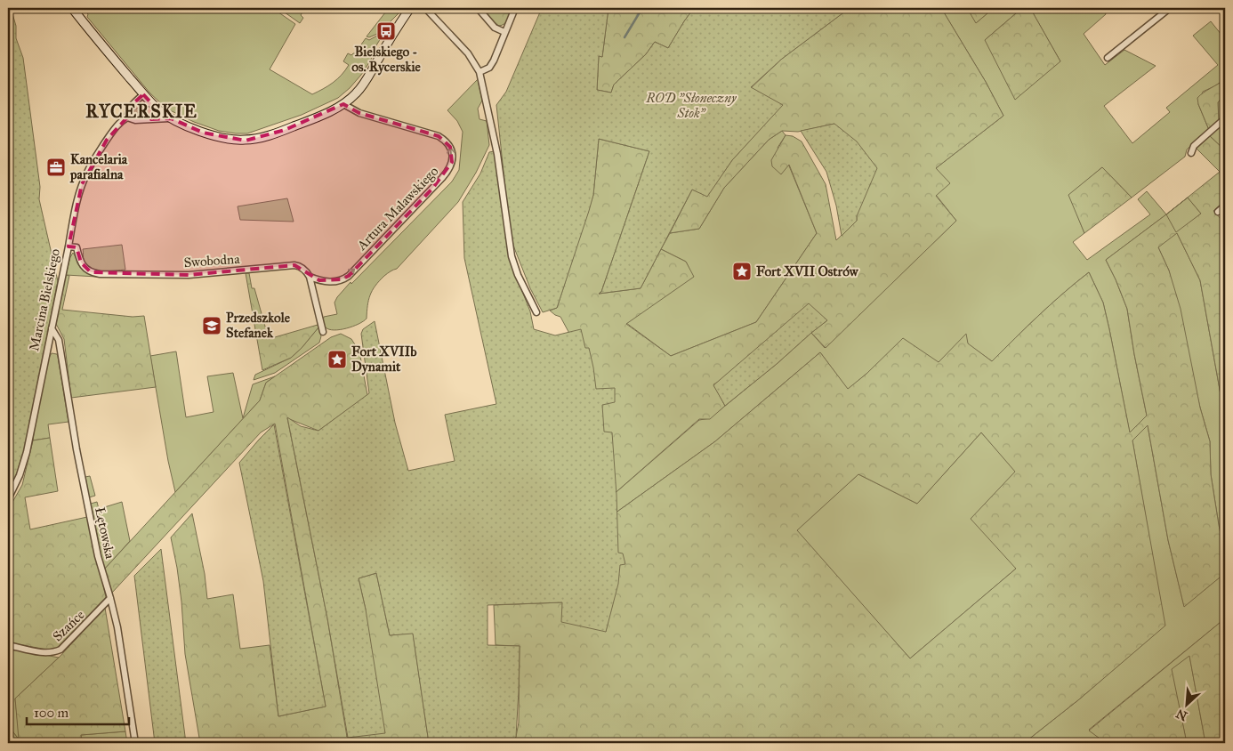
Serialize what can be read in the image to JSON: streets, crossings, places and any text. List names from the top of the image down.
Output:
{
  "streets": {
    "street": [
      "Artura Malawskiego",
      "Swobodna",
      "Marcina Bielskiego",
      "Łętowska",
      "Szańce"
    ]
  },
  "crossings": [
    ["Artura Malawskiego", "Swobodna"],
    ["Swobodna", "Marcina Bielskiego"],
    ["Marcina Bielskiego", "Łętowska"],
    ["Łętowska", "Szańce"]
  ],
  "districts": ["RYCERSKIE"],
  "parks": ["ROD \"Słoneczny Stok\""],
  "places": {
    "bus stop": ["Bielskiego - os. Rycerskie"],
    "office": ["Kancelaria parafialna"],
    "place": ["Fort XVII Ostrów", "Fort XVIIb Dynamit"],
    "school or university": ["Przedszkole Stefanek"]
  },
  "scale_bar": "100 m",
  "north": "bottom left"
}
